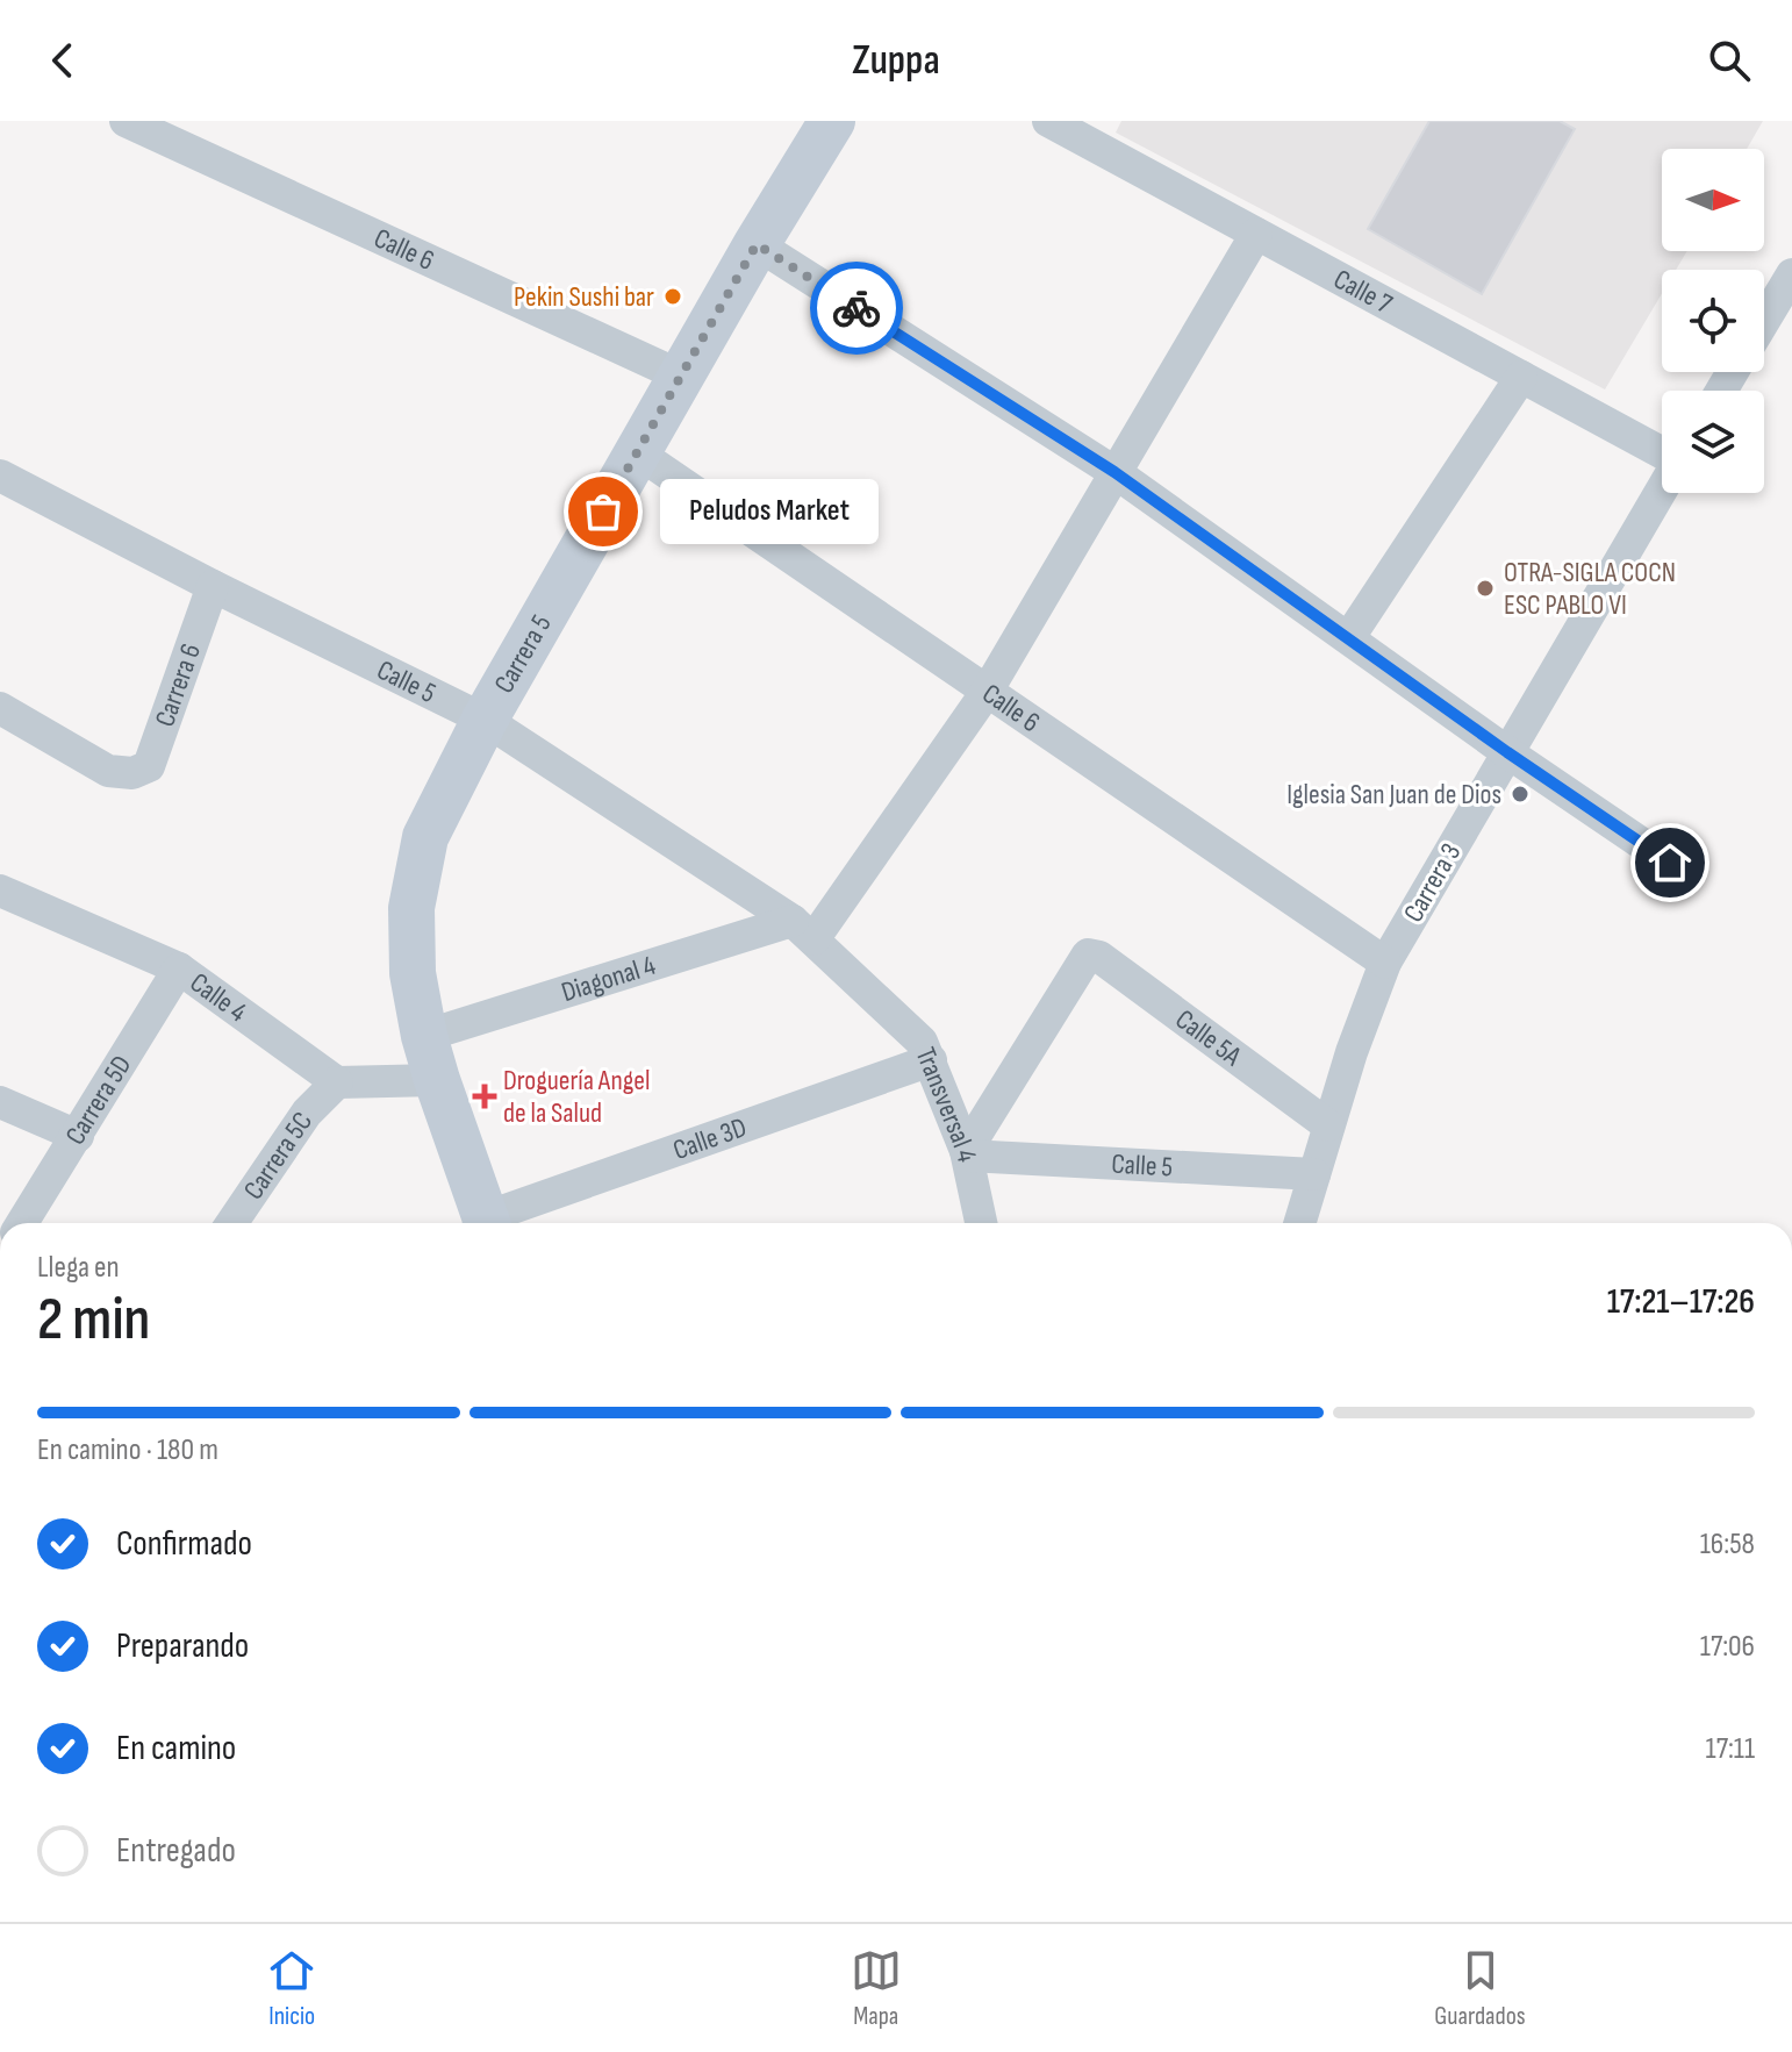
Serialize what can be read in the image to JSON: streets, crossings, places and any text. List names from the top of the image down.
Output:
{
  "streets": {
    "street": [
      "Calle 6",
      "Calle 7",
      "Carrera 5",
      "Calle 5",
      "Carrera 6",
      "Carrera 3",
      "Diagonal 4",
      "Calle 4",
      "Calle 5A",
      "Carrera 5D",
      "Transversal 4",
      "Calle 3D",
      "Carrera 5C"
    ]
  },
  "crossings": [
    ["Calle 6", "Carrera 5"],
    ["Calle 6", "Carrera 3"],
    ["Carrera 5", "Calle 5"],
    ["Carrera 5", "Diagonal 4"],
    ["Calle 5", "Carrera 6"],
    ["Calle 5", "Carrera 3"],
    ["Calle 5", "Diagonal 4"],
    ["Calle 5", "Calle 5A"],
    ["Calle 5", "Transversal 4"],
    ["Carrera 3", "Calle 5A"],
    ["Diagonal 4", "Transversal 4"],
    ["Calle 4", "Carrera 5D"],
    ["Calle 4", "Carrera 5C"],
    ["Calle 5A", "Transversal 4"],
    ["Transversal 4", "Calle 3D"]
  ],
  "places": {
    "other": [
      "Pekin Sushi bar",
      "Peludos Market",
      "OTRA-SIGLA COCN ESC PABLO VI",
      "Iglesia San Juan de Dios"
    ],
    "health": ["Droguería Angel de la Salud"]
  },
  "north": "right",
  "page": {
    "header": "Zuppa",
    "bubble": "Peludos Market",
    "heading": ["2 min", "Llega en", "17:21–17:26"],
    "bar": "En camino · 180 m",
    "list": [
      ["Confirmado", "16:58"],
      ["Preparando", "17:06"],
      ["En camino", "17:11"],
      "Entregado"
    ],
    "tabs": ["Inicio", "Mapa", "Guardados"]
  }
}
